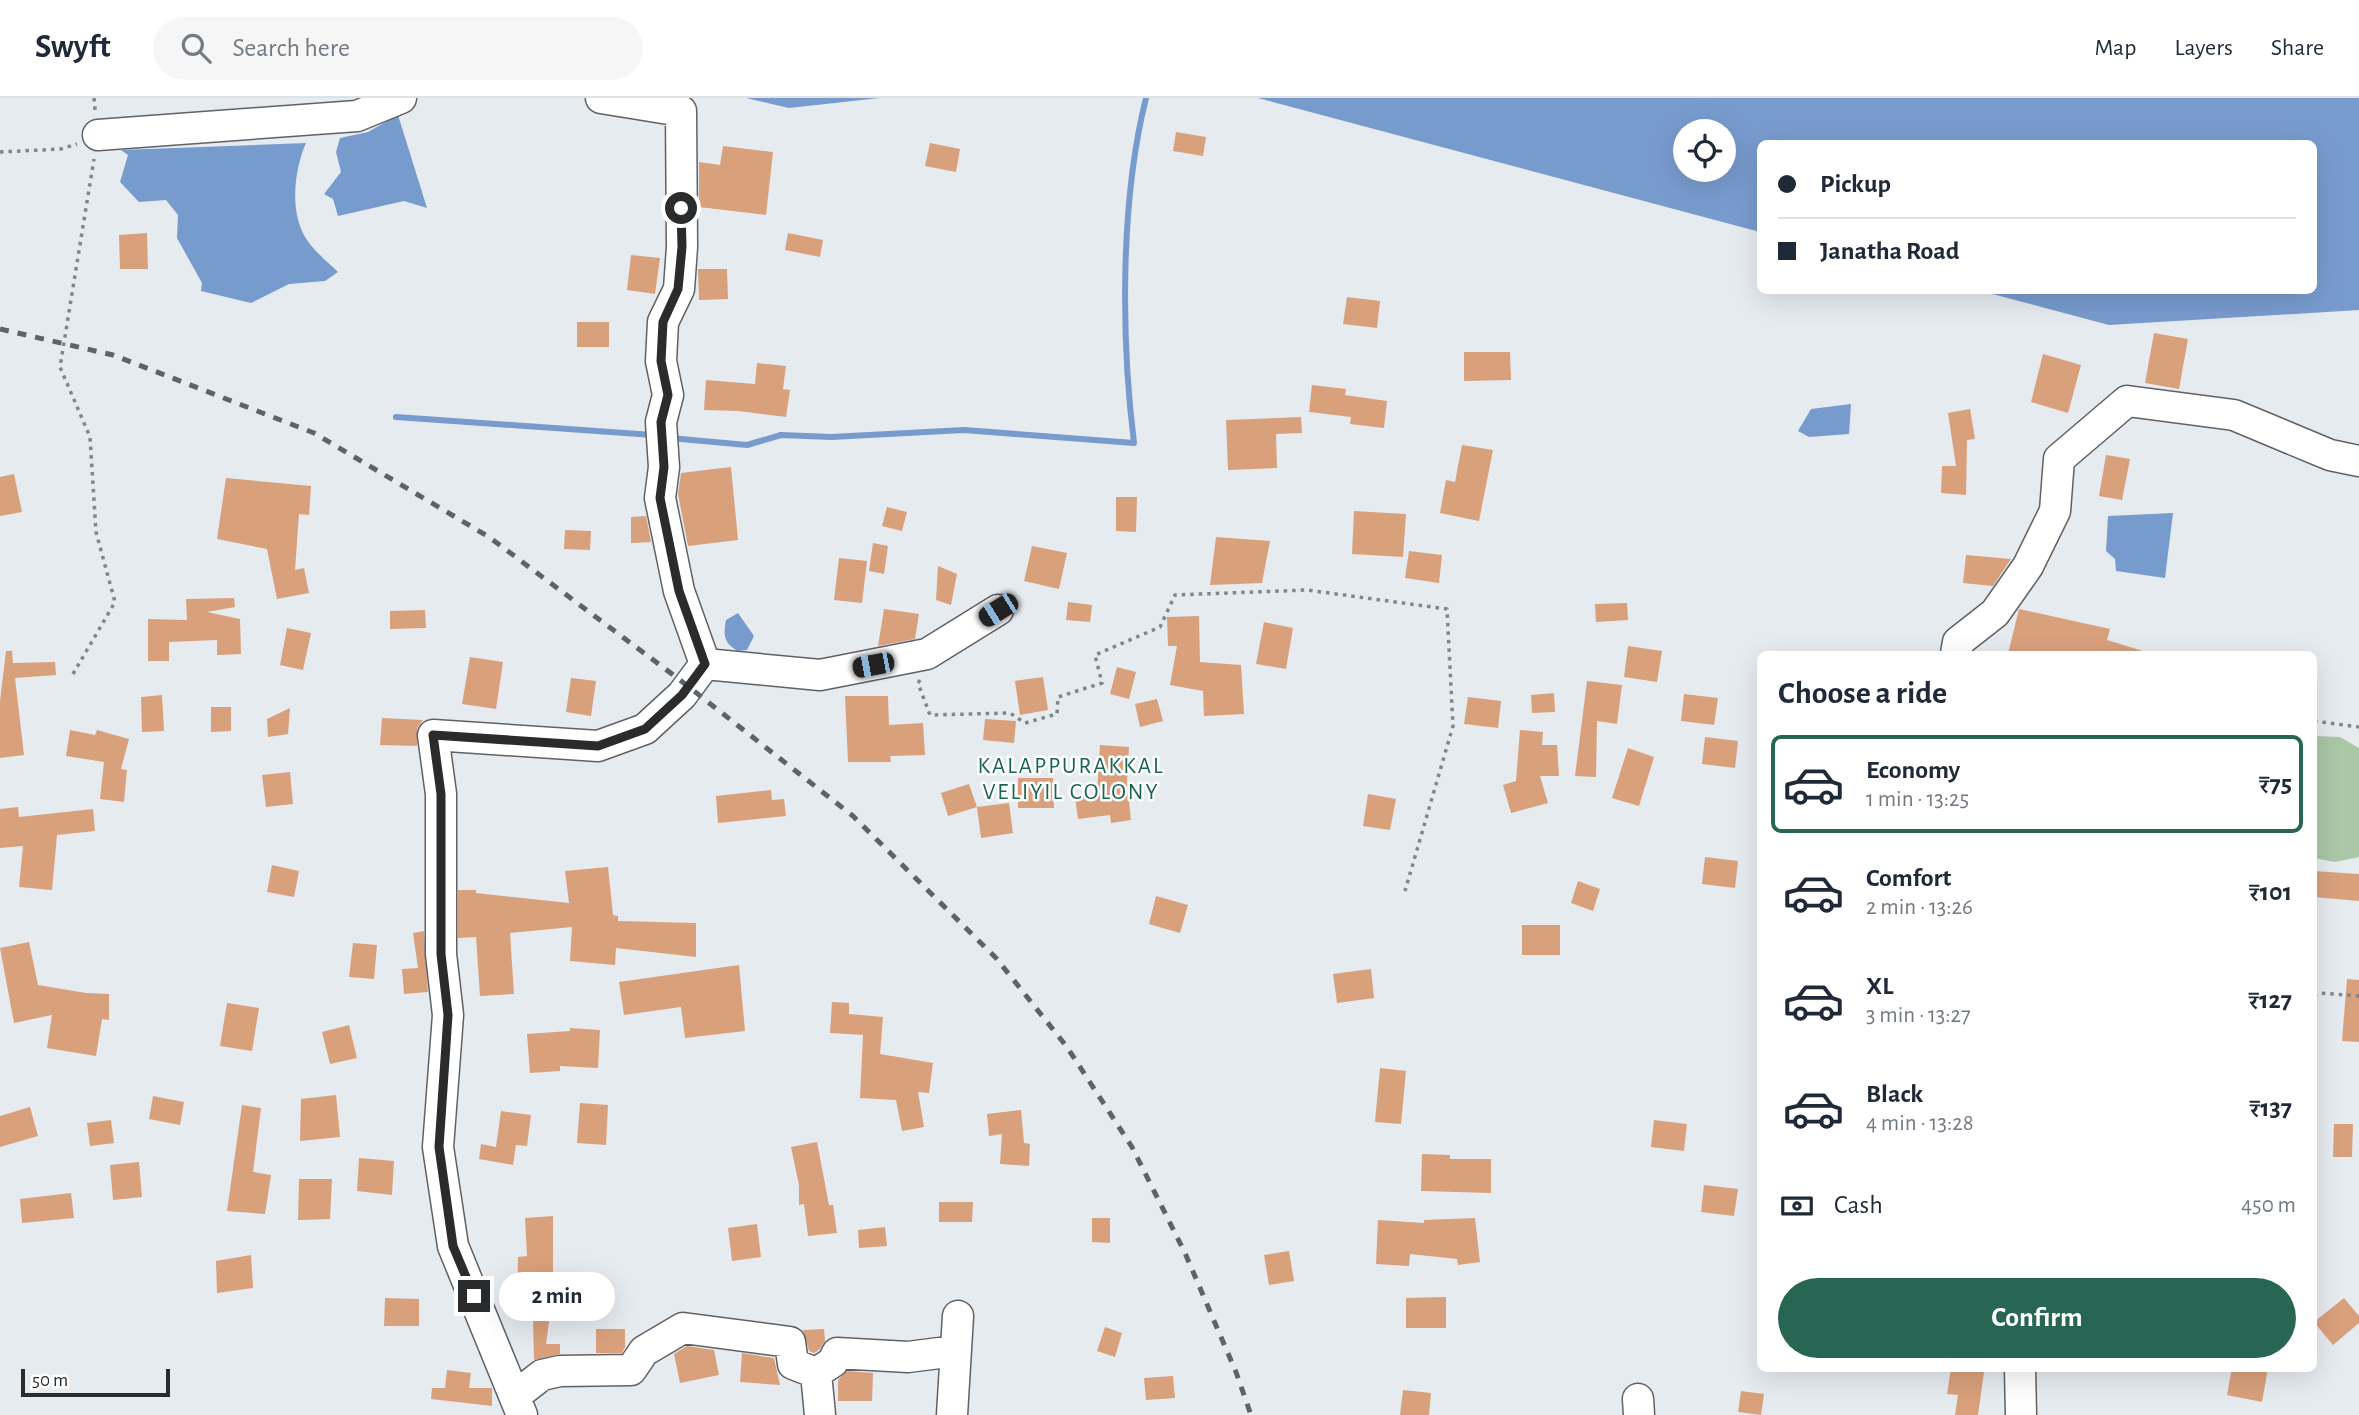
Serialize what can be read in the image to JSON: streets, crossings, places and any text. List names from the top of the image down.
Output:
{
  "districts": ["KALAPPURAKKAL VELIYIL COLONY"],
  "scale_bar": "50 m",
  "page": {
    "header": "Swyft",
    "search": "Search here",
    "nav": ["Map", "Layers", "Share"],
    "banner": ["Pickup", "Janatha Road"],
    "heading": "Choose a ride",
    "list": [
      {
        "name": "Economy",
        "note": "1 min · 13:25",
        "value": "₹75"
      },
      {
        "name": "Comfort",
        "note": "2 min · 13:26",
        "value": "₹101"
      },
      {
        "name": "XL",
        "note": "3 min · 13:27",
        "value": "₹127"
      },
      {
        "name": "Black",
        "note": "4 min · 13:28",
        "value": "₹137"
      }
    ],
    "pay": ["Cash", "450 m"],
    "buttons": "Confirm",
    "bubble": "2 min",
    "scale": "50 m"
  }
}
